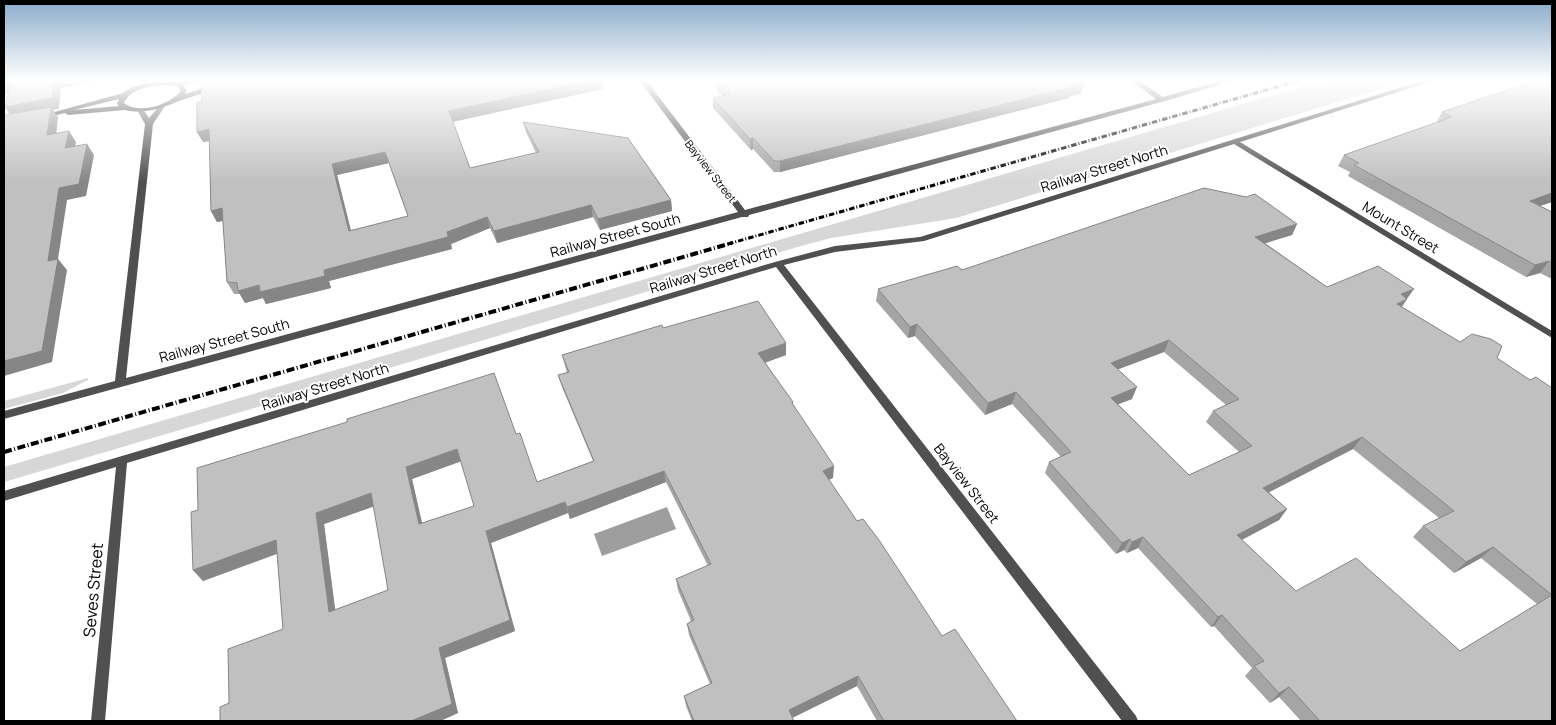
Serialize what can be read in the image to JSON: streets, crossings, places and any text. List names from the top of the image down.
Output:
{
  "streets": {
    "street": [
      "Railway Street North",
      "Bayview Street",
      "Mount Street",
      "Railway Street South",
      "Seves Street"
    ]
  },
  "crossings": [
    ["Railway Street North", "Bayview Street"],
    ["Railway Street North", "Mount Street"],
    ["Railway Street North", "Seves Street"],
    ["Bayview Street", "Railway Street South"]
  ]
}
